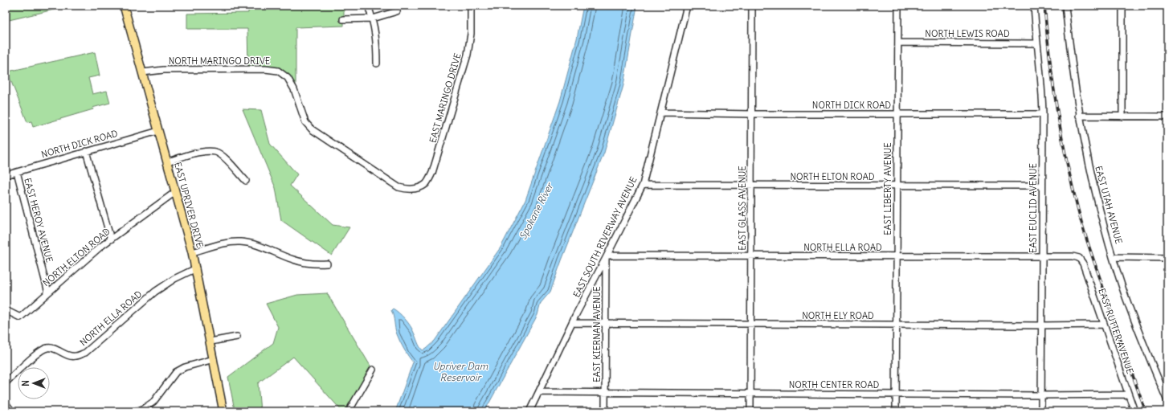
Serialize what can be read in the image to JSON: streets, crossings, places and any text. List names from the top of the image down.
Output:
{
  "streets": {
    "main road": ["EAST UPRIVER DRIVE"],
    "street": [
      "NORTH LEWIS ROAD",
      "NORTH MARINGO DRIVE",
      "EAST MARINGO DRIVE",
      "NORTH DICK ROAD",
      "NORTH ELTON ROAD",
      "EAST LIBERTY AVENUE",
      "EAST UTAH AVENUE",
      "EAST GLASS AVENUE",
      "EAST EUCLID AVENUE",
      "EAST HEROY AVENUE",
      "EAST SOUTH RIVERWAY AVENUE",
      "NORTH ELLA ROAD",
      "NORTH ELY ROAD",
      "EAST RUTTER AVENUE",
      "EAST KIERNAN AVENUE",
      "NORTH CENTER ROAD"
    ]
  },
  "crossings": [
    ["NORTH LEWIS ROAD", "EAST LIBERTY AVENUE"],
    ["NORTH LEWIS ROAD", "EAST EUCLID AVENUE"],
    ["NORTH MARINGO DRIVE", "EAST MARINGO DRIVE"],
    ["NORTH MARINGO DRIVE", "EAST UPRIVER DRIVE"],
    ["NORTH DICK ROAD", "EAST LIBERTY AVENUE"],
    ["NORTH DICK ROAD", "EAST UPRIVER DRIVE"],
    ["NORTH DICK ROAD", "EAST GLASS AVENUE"],
    ["NORTH DICK ROAD", "EAST EUCLID AVENUE"],
    ["NORTH DICK ROAD", "EAST HEROY AVENUE"],
    ["NORTH DICK ROAD", "EAST SOUTH RIVERWAY AVENUE"],
    ["NORTH ELTON ROAD", "EAST LIBERTY AVENUE"],
    ["NORTH ELTON ROAD", "EAST UPRIVER DRIVE"],
    ["NORTH ELTON ROAD", "EAST GLASS AVENUE"],
    ["NORTH ELTON ROAD", "EAST EUCLID AVENUE"],
    ["NORTH ELTON ROAD", "EAST HEROY AVENUE"],
    ["NORTH ELTON ROAD", "EAST SOUTH RIVERWAY AVENUE"],
    ["EAST LIBERTY AVENUE", "NORTH ELLA ROAD"],
    ["EAST LIBERTY AVENUE", "NORTH ELY ROAD"],
    ["EAST LIBERTY AVENUE", "NORTH CENTER ROAD"],
    ["EAST UPRIVER DRIVE", "NORTH ELLA ROAD"],
    ["EAST GLASS AVENUE", "NORTH ELLA ROAD"],
    ["EAST GLASS AVENUE", "NORTH ELY ROAD"],
    ["EAST GLASS AVENUE", "NORTH CENTER ROAD"],
    ["EAST EUCLID AVENUE", "NORTH ELLA ROAD"],
    ["EAST EUCLID AVENUE", "NORTH ELY ROAD"],
    ["EAST EUCLID AVENUE", "NORTH CENTER ROAD"],
    ["EAST SOUTH RIVERWAY AVENUE", "NORTH ELLA ROAD"],
    ["EAST SOUTH RIVERWAY AVENUE", "NORTH ELY ROAD"],
    ["EAST SOUTH RIVERWAY AVENUE", "EAST KIERNAN AVENUE"],
    ["EAST SOUTH RIVERWAY AVENUE", "NORTH CENTER ROAD"],
    ["NORTH ELLA ROAD", "EAST RUTTER AVENUE"],
    ["NORTH ELLA ROAD", "EAST KIERNAN AVENUE"],
    ["NORTH ELY ROAD", "EAST RUTTER AVENUE"],
    ["NORTH ELY ROAD", "EAST KIERNAN AVENUE"],
    ["EAST RUTTER AVENUE", "NORTH CENTER ROAD"],
    ["EAST KIERNAN AVENUE", "NORTH CENTER ROAD"]
  ],
  "water": ["Spokane River", "Upriver Dam Reservoir"],
  "north": "left"
}
